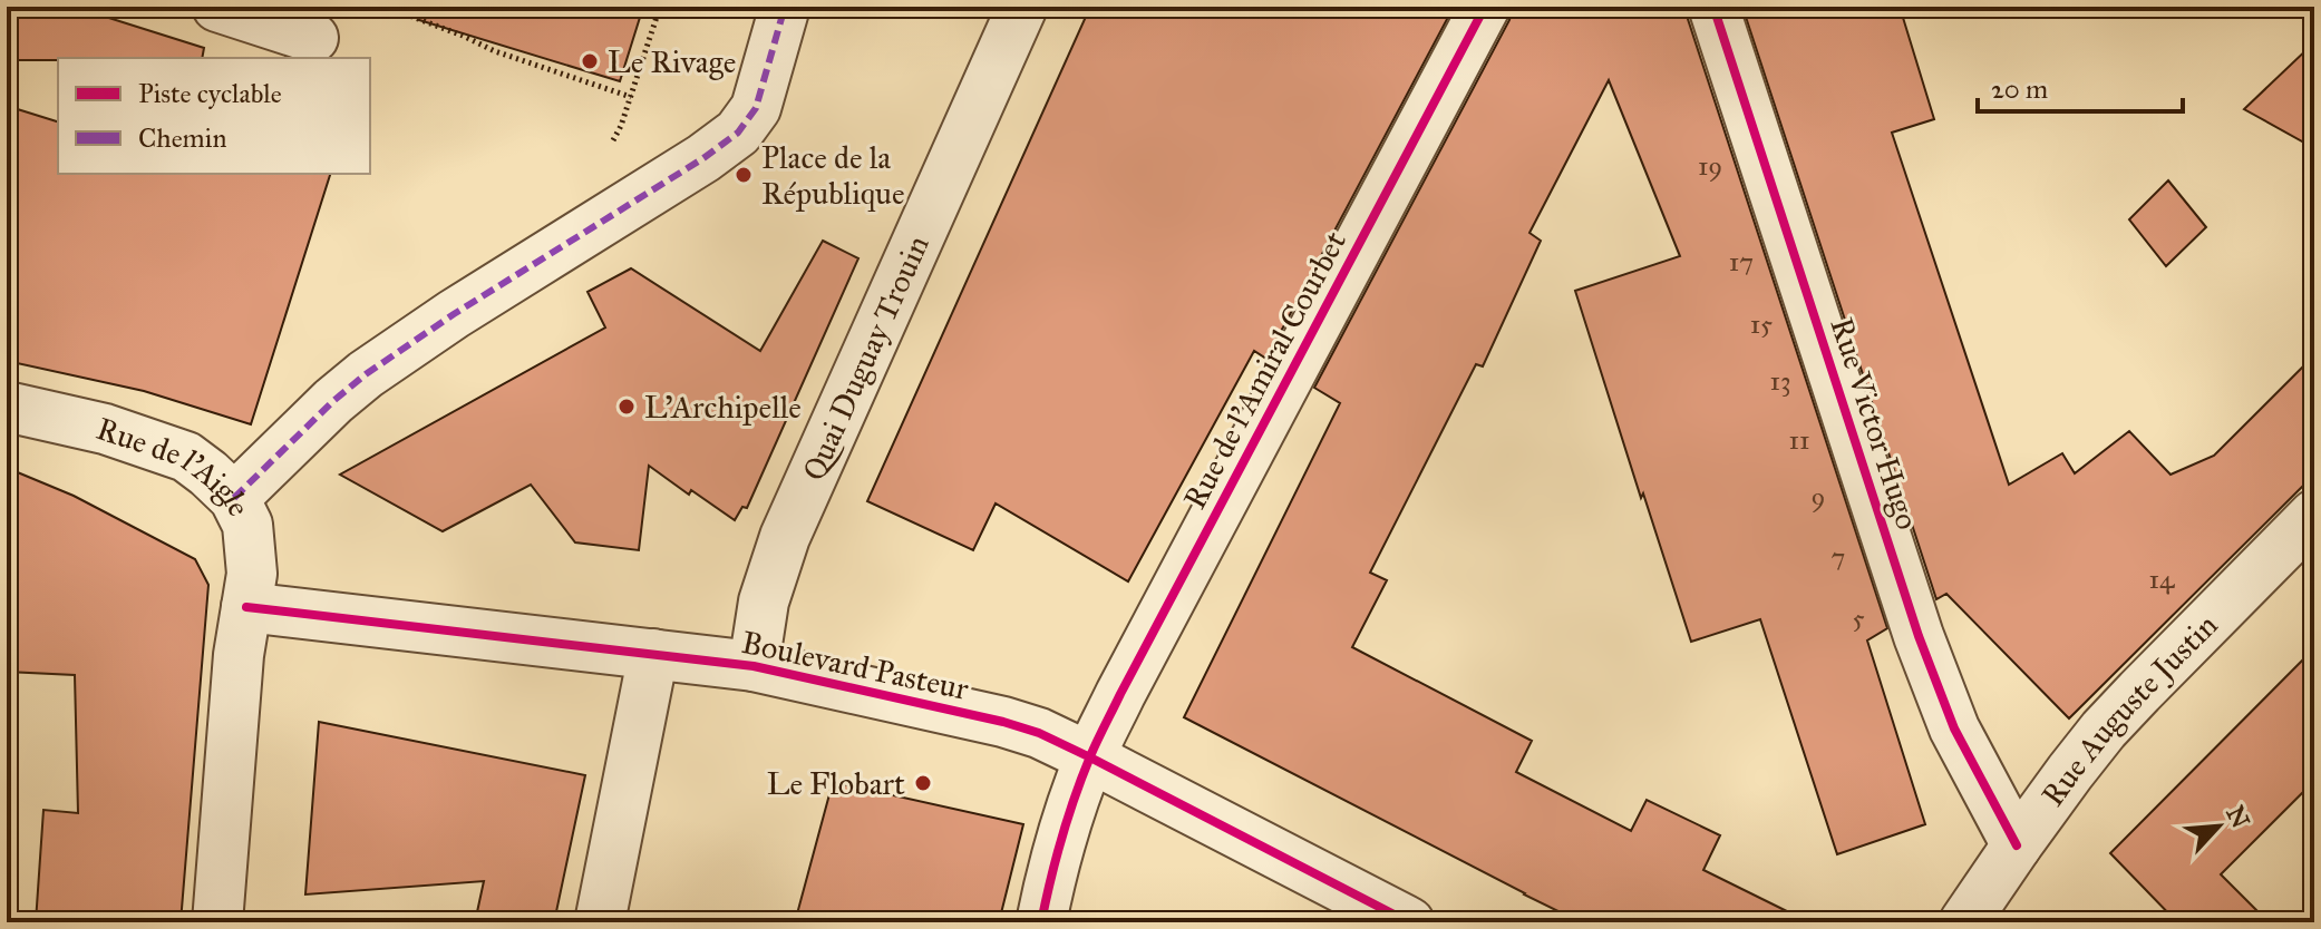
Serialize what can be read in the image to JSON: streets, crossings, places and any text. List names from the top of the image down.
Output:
{
  "streets": {
    "street": [
      "Quai Duguay Trouin",
      "Rue de l'Amiral Courbet",
      "Rue Victor Hugo",
      "Rue de l'Aigle",
      "Boulevard Pasteur",
      "Rue Auguste Justin"
    ]
  },
  "crossings": [
    ["Quai Duguay Trouin", "Boulevard Pasteur"],
    ["Rue de l'Amiral Courbet", "Boulevard Pasteur"],
    ["Rue Victor Hugo", "Rue Auguste Justin"],
    ["Rue de l'Aigle", "Boulevard Pasteur"]
  ],
  "places": [
    "Le Rivage",
    "Place de la République",
    "L'Archipelle",
    "Le Flobart"
  ],
  "house_numbers": [
    "19",
    "17",
    "15",
    "13",
    "11",
    "9",
    "7",
    "14",
    "5"
  ],
  "legend": ["Piste cyclable", "Chemin"],
  "scale_bar": "20 m",
  "north": "top right"
}
